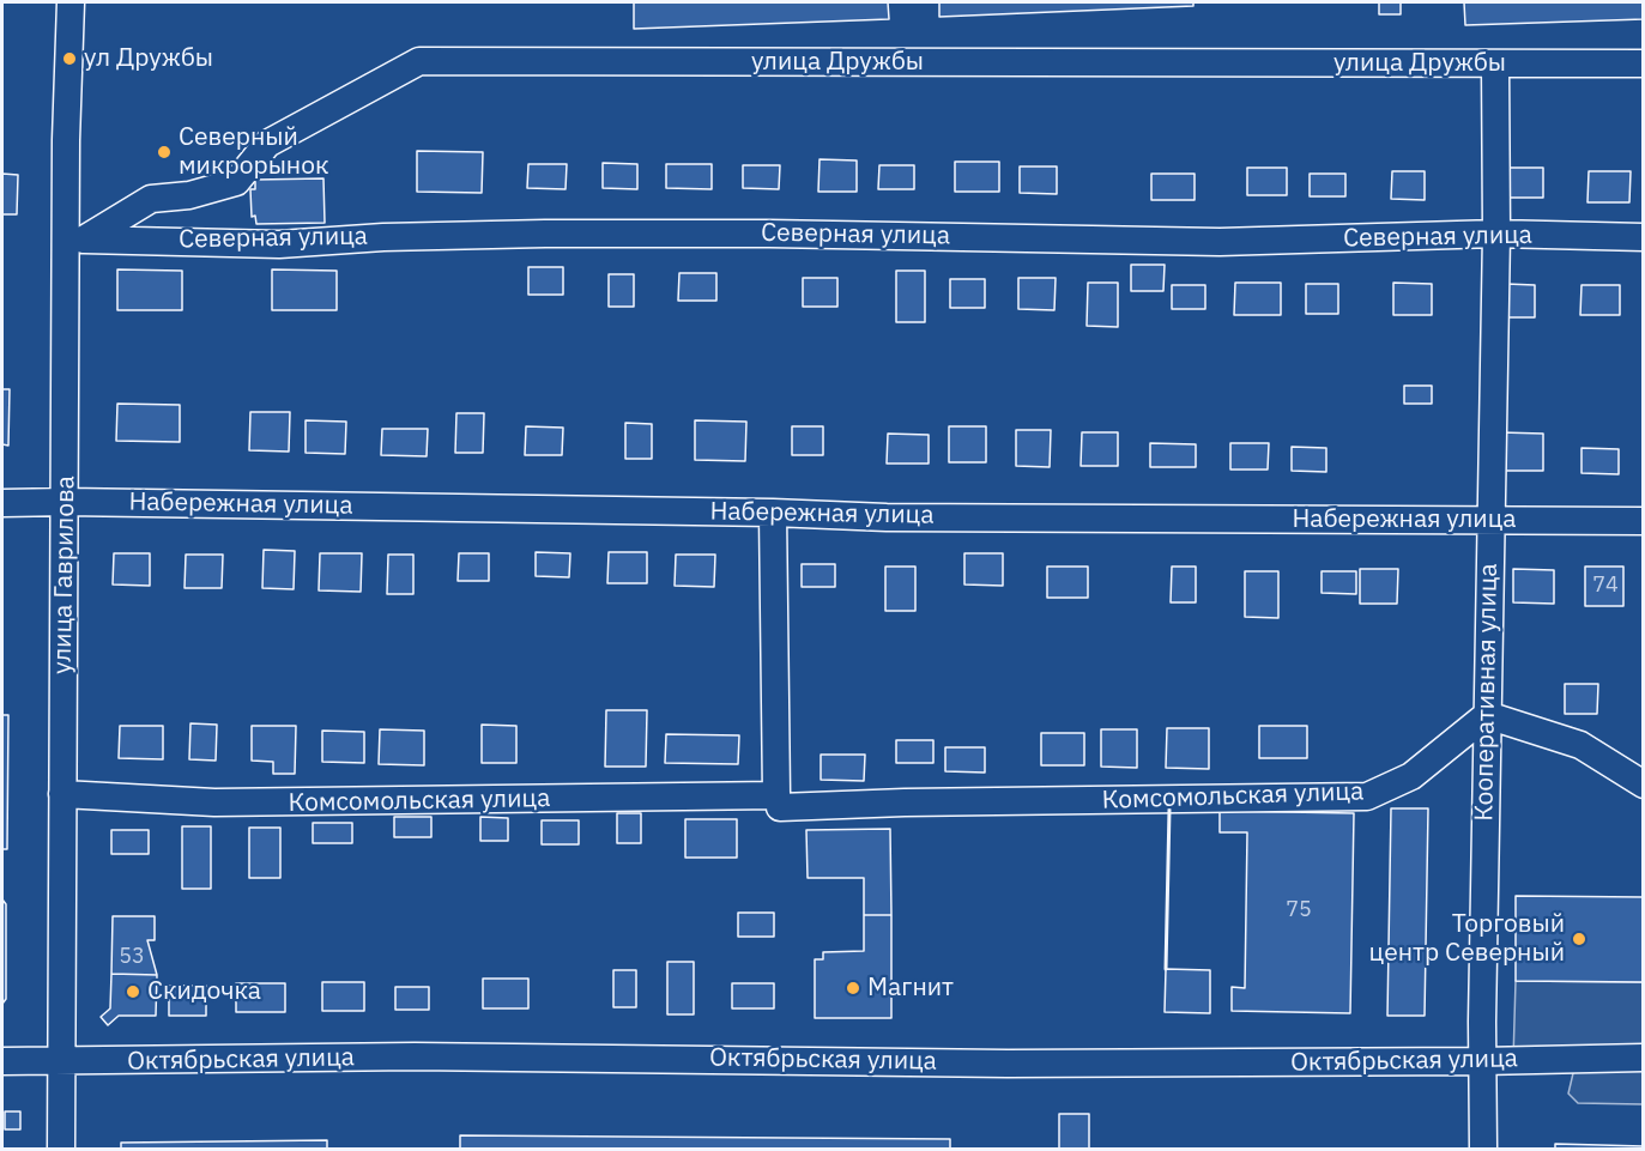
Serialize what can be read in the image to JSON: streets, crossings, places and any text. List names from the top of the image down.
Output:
{
  "streets": {
    "street": [
      "улица Дружбы",
      "Северная улица",
      "Набережная улица",
      "улица Гаврилова",
      "Кооперативная улица",
      "Комсомольская улица",
      "Октябрьская улица"
    ]
  },
  "crossings": [
    ["улица Дружбы", "Северная улица"],
    ["улица Дружбы", "улица Гаврилова"],
    ["улица Дружбы", "Кооперативная улица"],
    ["Северная улица", "улица Гаврилова"],
    ["Северная улица", "Кооперативная улица"],
    ["Набережная улица", "улица Гаврилова"],
    ["Набережная улица", "Кооперативная улица"],
    ["улица Гаврилова", "Комсомольская улица"],
    ["улица Гаврилова", "Октябрьская улица"],
    ["Кооперативная улица", "Комсомольская улица"],
    ["Кооперативная улица", "Октябрьская улица"]
  ],
  "places": [
    "ул Дружбы",
    "Северный микрорынок",
    "Торговый центр Северный",
    "Магнит",
    "Скидочка"
  ],
  "house_numbers": ["74", "75", "53"]
}
